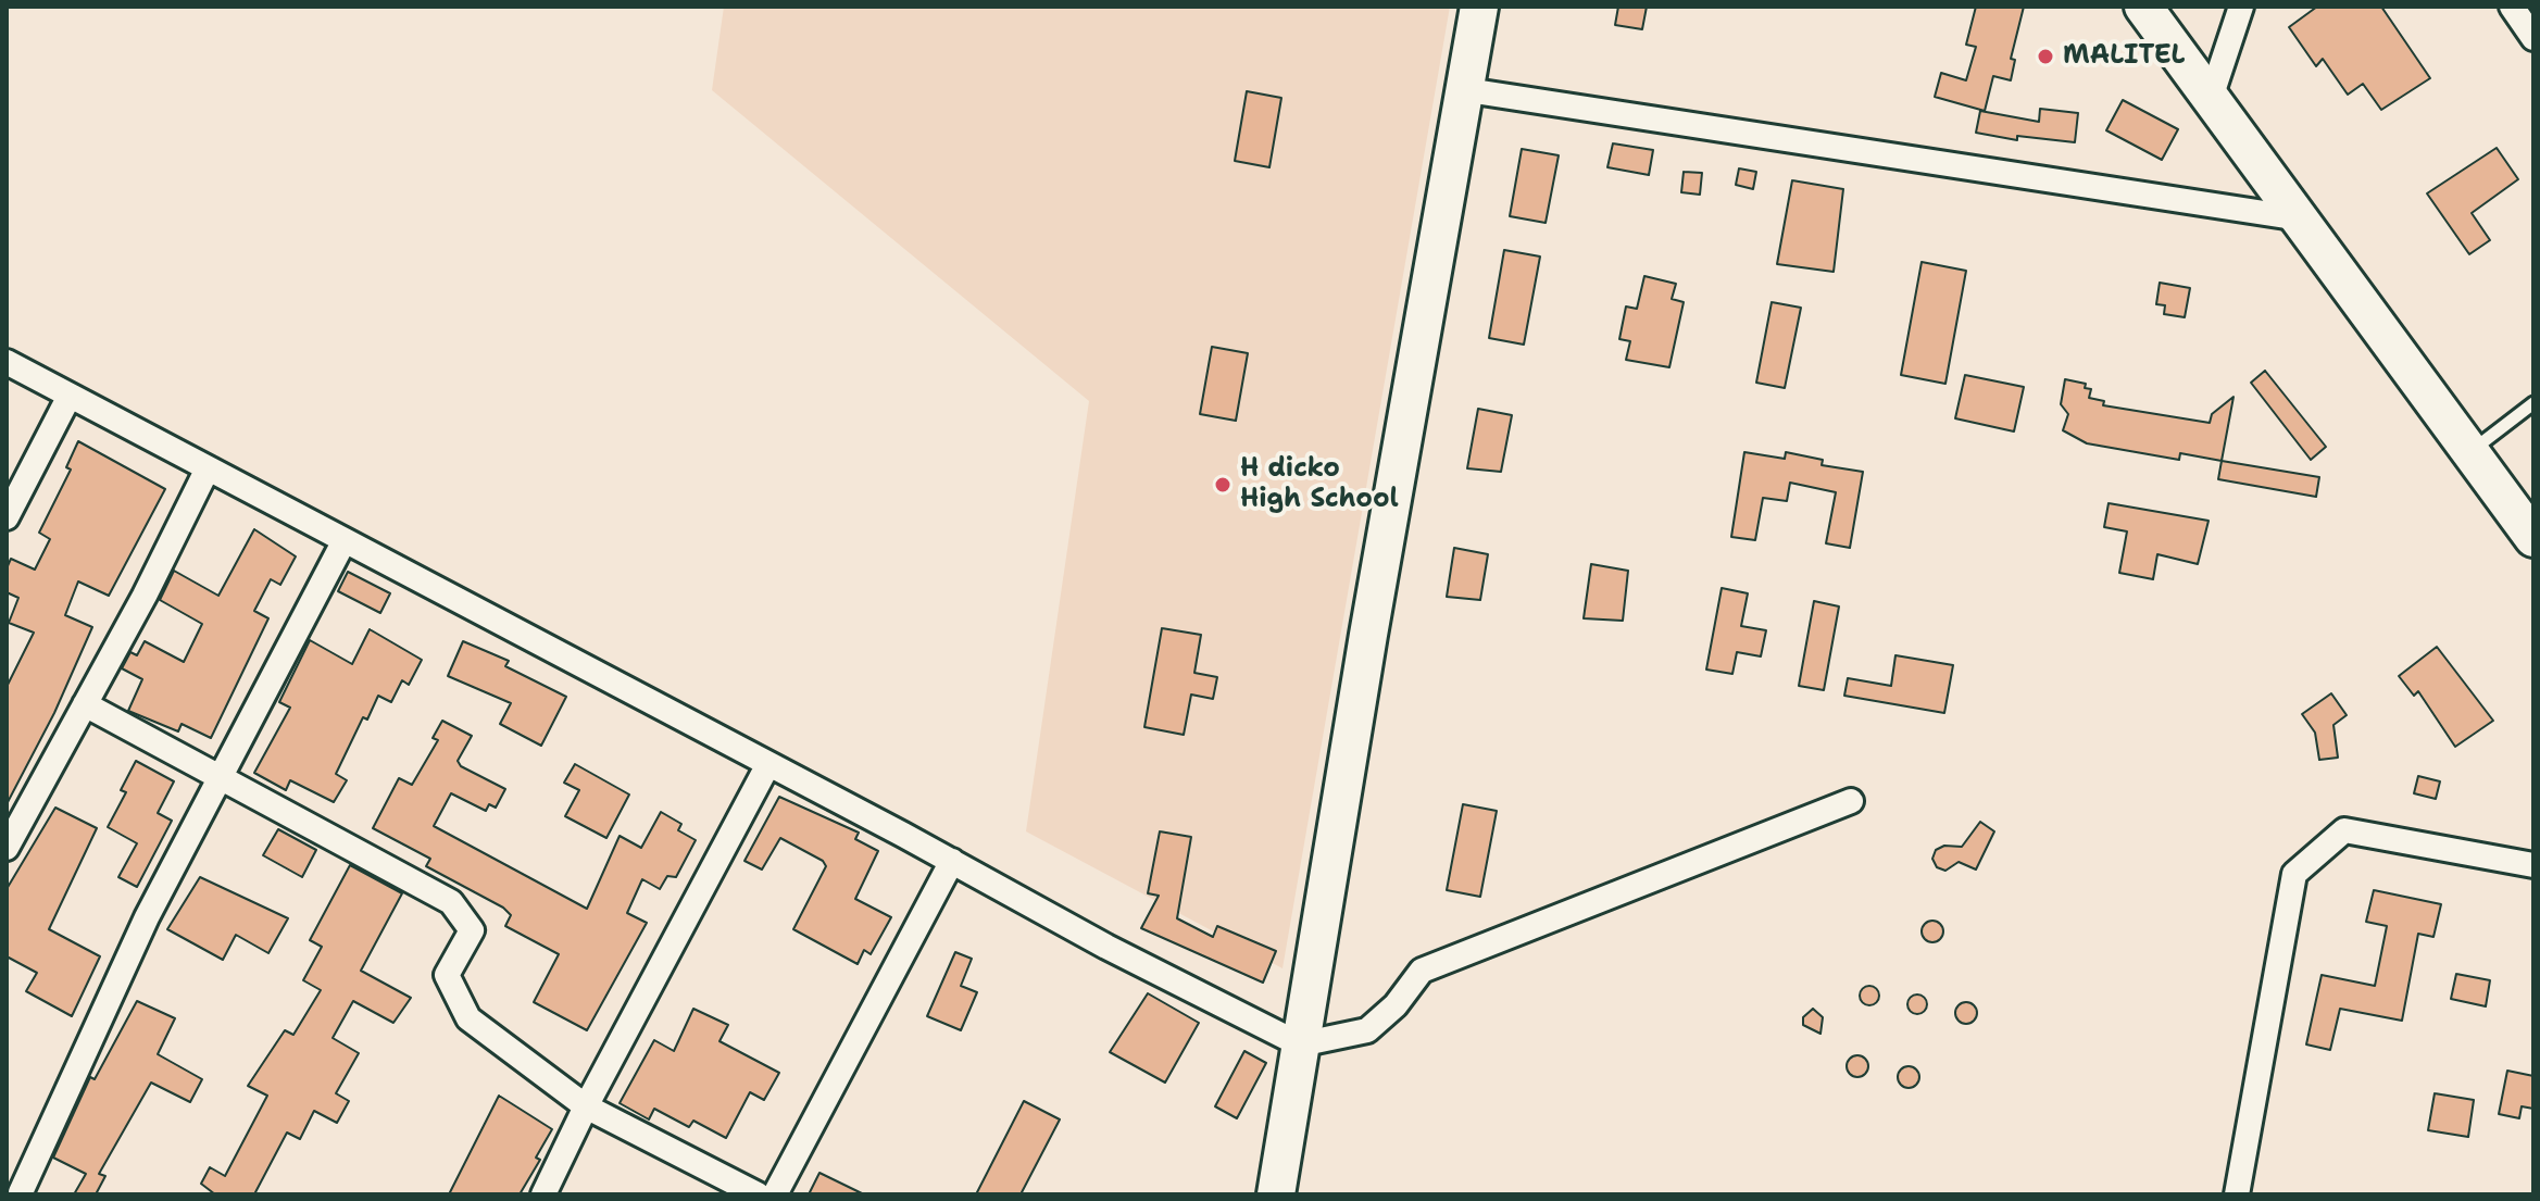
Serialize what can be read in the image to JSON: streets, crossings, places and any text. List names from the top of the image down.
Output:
{
  "places": ["MALITEL", "H dicko High School"]
}
